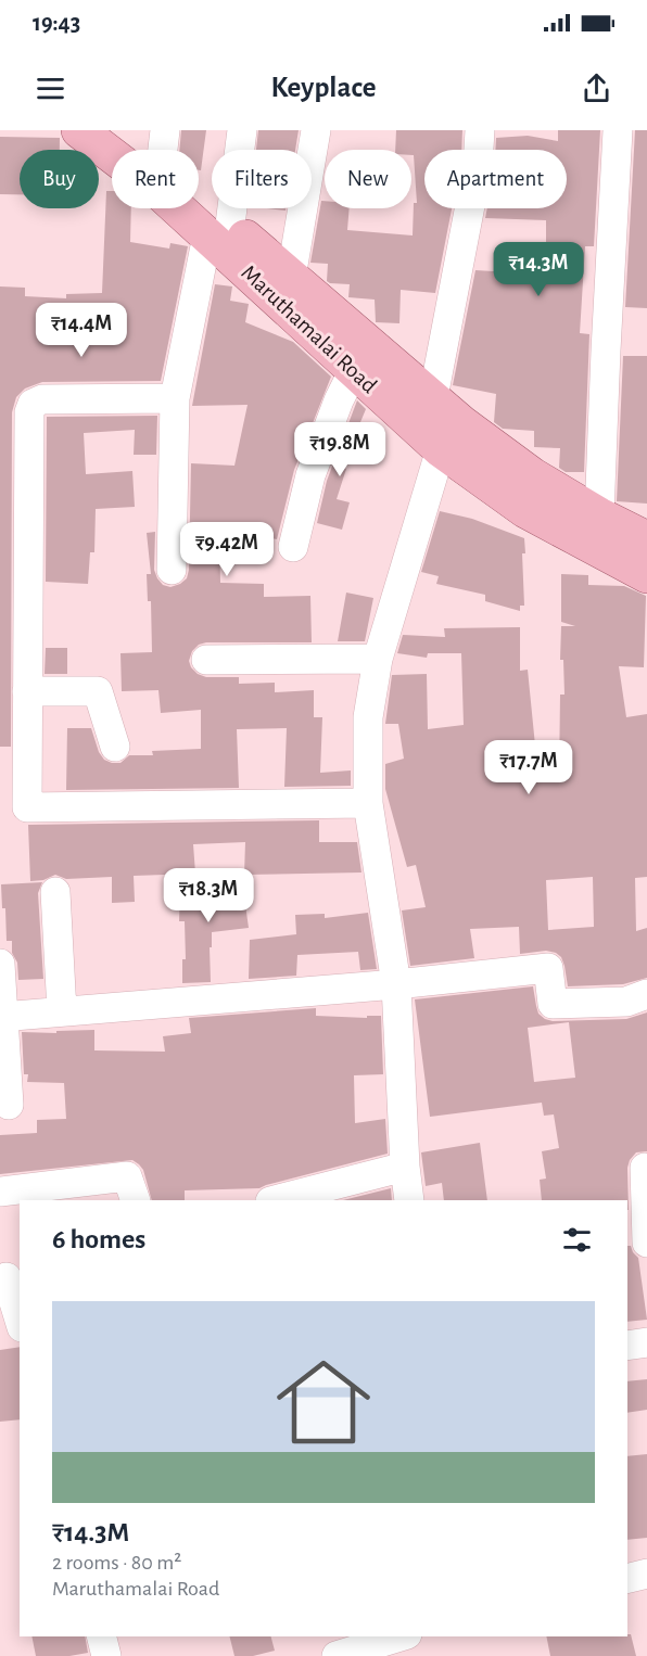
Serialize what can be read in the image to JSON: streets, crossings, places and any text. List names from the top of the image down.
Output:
{
  "streets": {
    "main road": ["Maruthamalai Road"]
  },
  "page": {
    "status": "19:43",
    "header": "Keyplace",
    "chip": [
      "Buy",
      "Rent",
      "Filters",
      "New",
      "Apartment"
    ],
    "price": [
      "₹14.3M",
      "₹14.4M",
      "₹19.8M",
      "₹9.42M",
      "₹17.7M",
      "₹18.3M"
    ],
    "heading": "6 homes",
    "list": [
      {
        "name": "₹14.3M",
        "note": "2 rooms · 80 m² · Maruthamalai Road"
      }
    ]
  }
}
